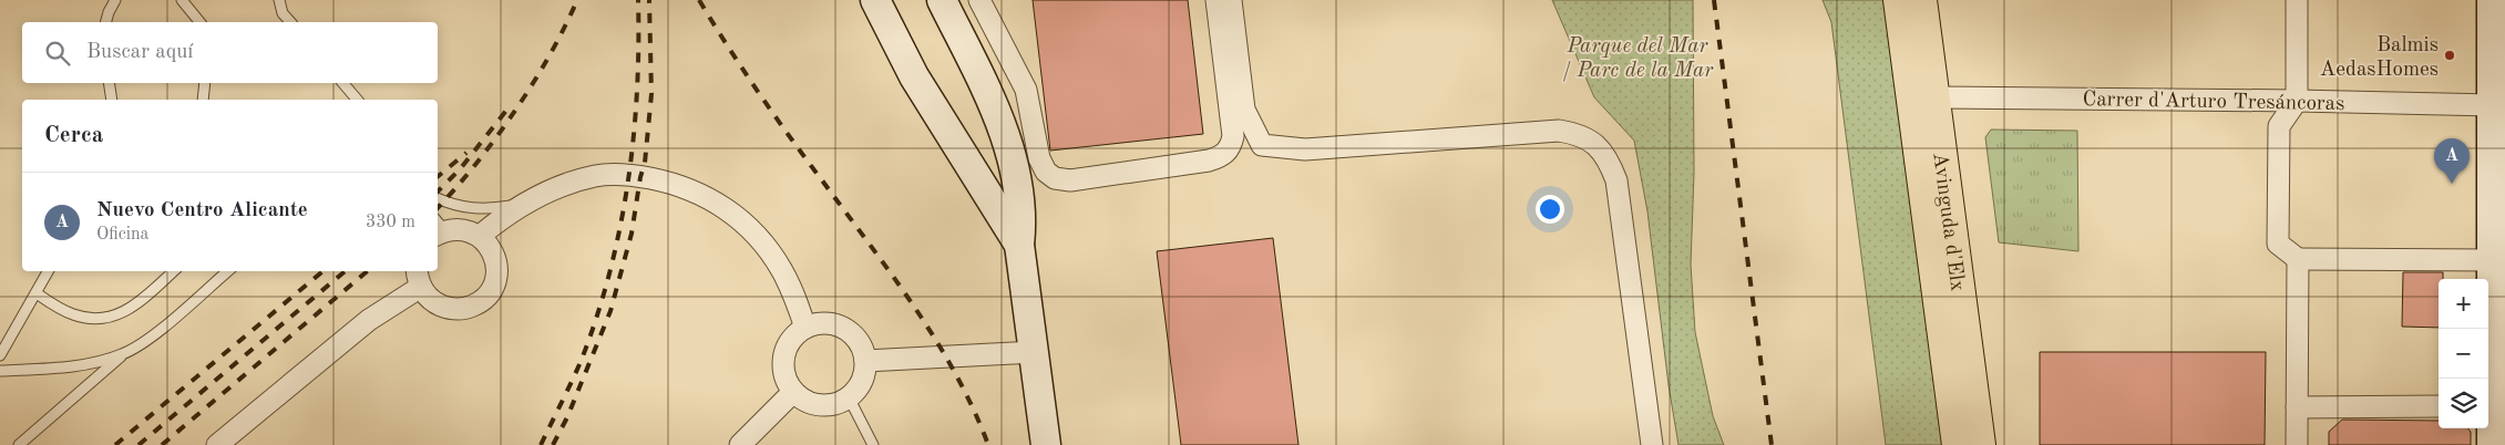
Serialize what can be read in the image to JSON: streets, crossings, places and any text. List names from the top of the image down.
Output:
{
  "streets": {
    "main road": ["Avinguda d'Elx"],
    "street": ["Carrer d'Arturo Tresáncoras"]
  },
  "crossings": [
    ["Carrer d'Arturo Tresáncoras", "Avinguda d'Elx"]
  ],
  "parks": ["Parque del Mar / Parc de la Mar"],
  "places": ["Balmis AedasHomes"],
  "page": {
    "search": "Buscar aquí",
    "heading": "Cerca",
    "pins": "A",
    "list": [
      {
        "mark": "A",
        "name": "Nuevo Centro Alicante",
        "note": "Oficina",
        "value": "330 m"
      }
    ],
    "map_buttons": ["+", "−"]
  }
}
